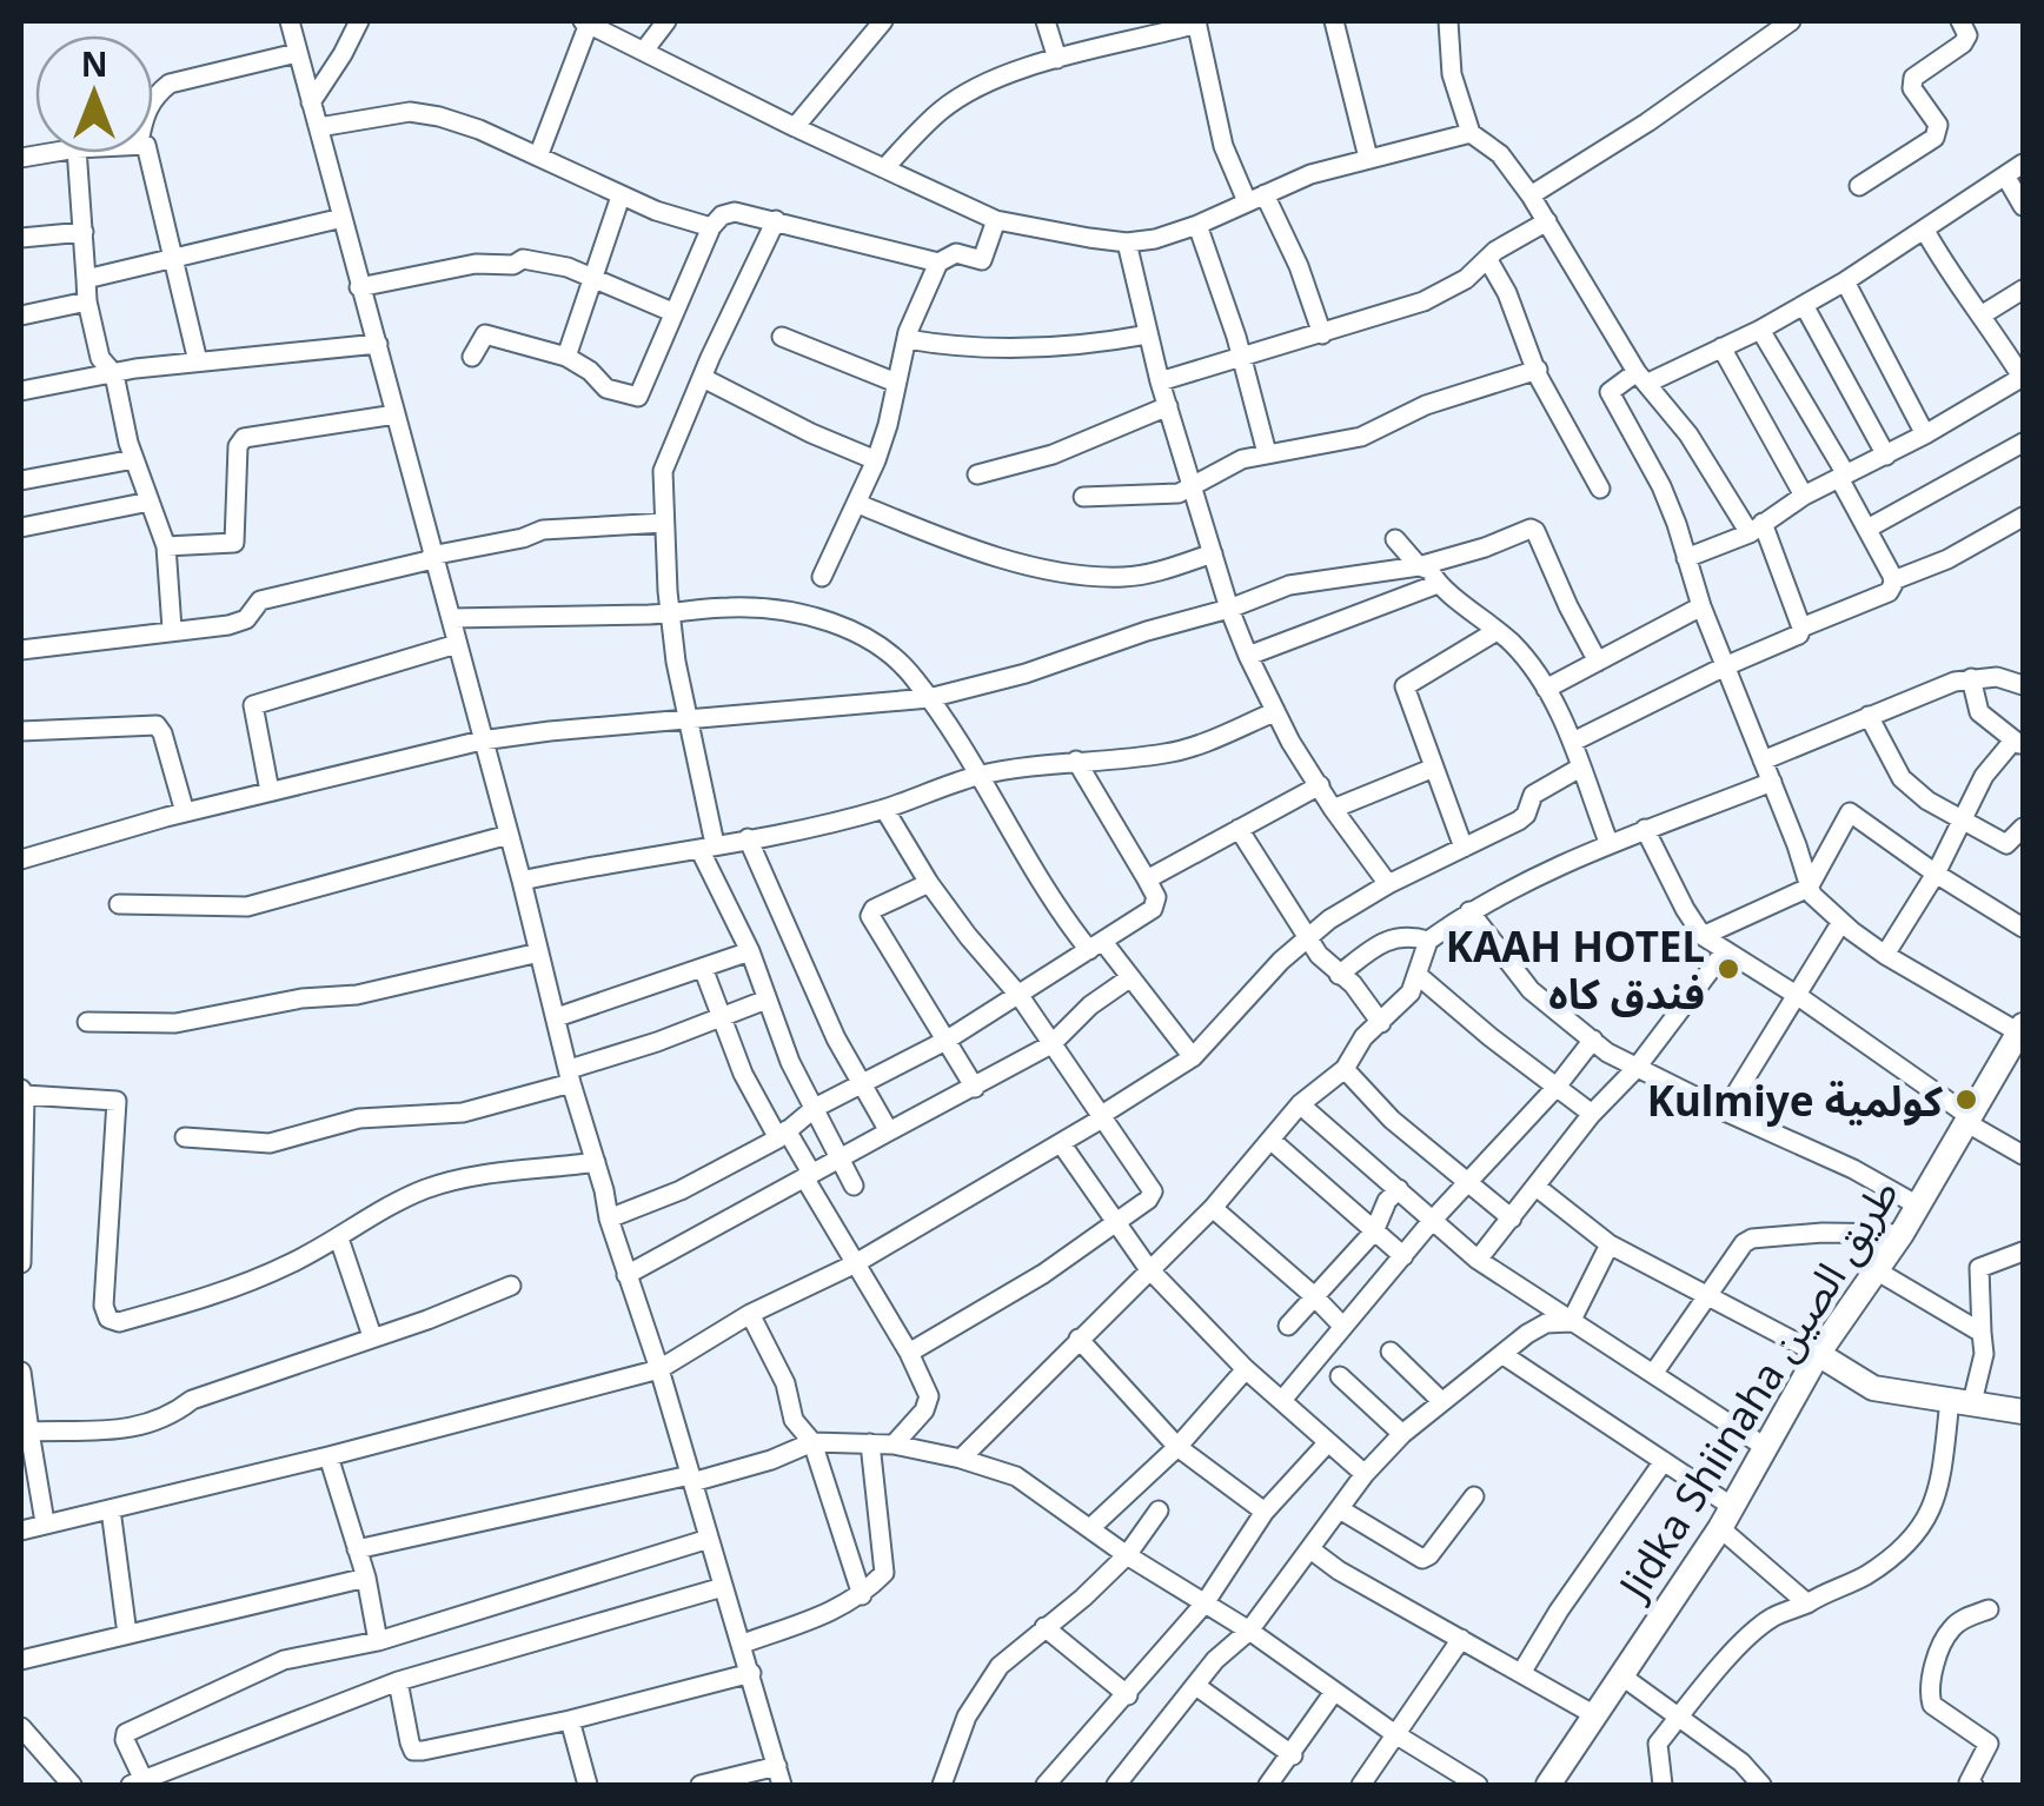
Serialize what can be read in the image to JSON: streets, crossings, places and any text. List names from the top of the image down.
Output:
{
  "streets": {
    "main road": ["Jidka Shiinaha طريق الصين"]
  },
  "places": ["KAAH HOTEL فندق كاه", "Kulmiye كولمية"],
  "north": "top"
}
